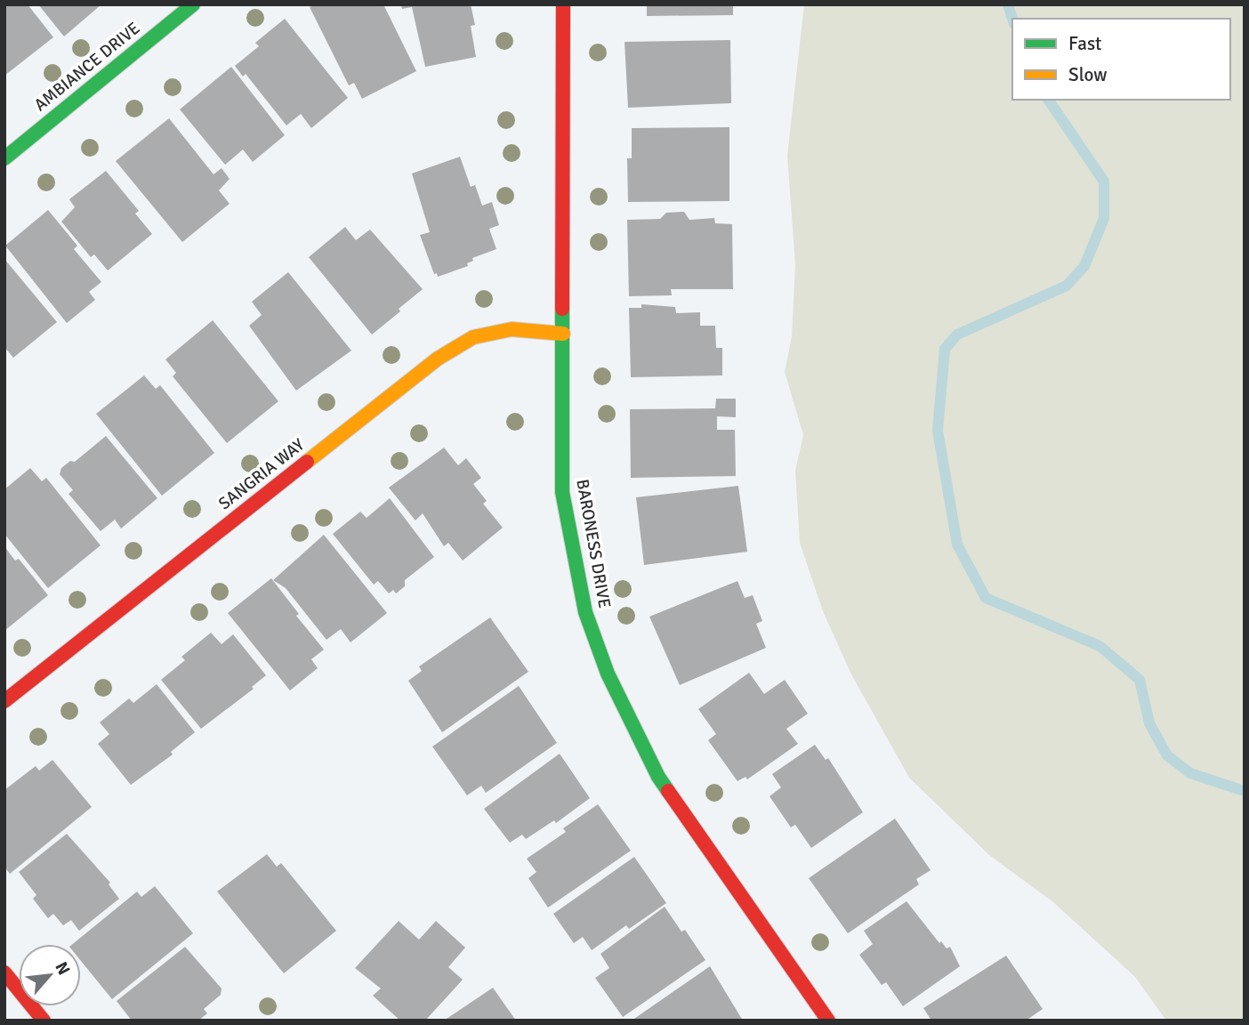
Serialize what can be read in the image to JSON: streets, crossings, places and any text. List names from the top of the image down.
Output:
{
  "streets": {
    "street": ["AMBIANCE DRIVE", "SANGRIA WAY", "BARONESS DRIVE"]
  },
  "crossings": [
    ["SANGRIA WAY", "BARONESS DRIVE"]
  ],
  "legend": ["Fast", "Slow"],
  "north": "top right"
}
